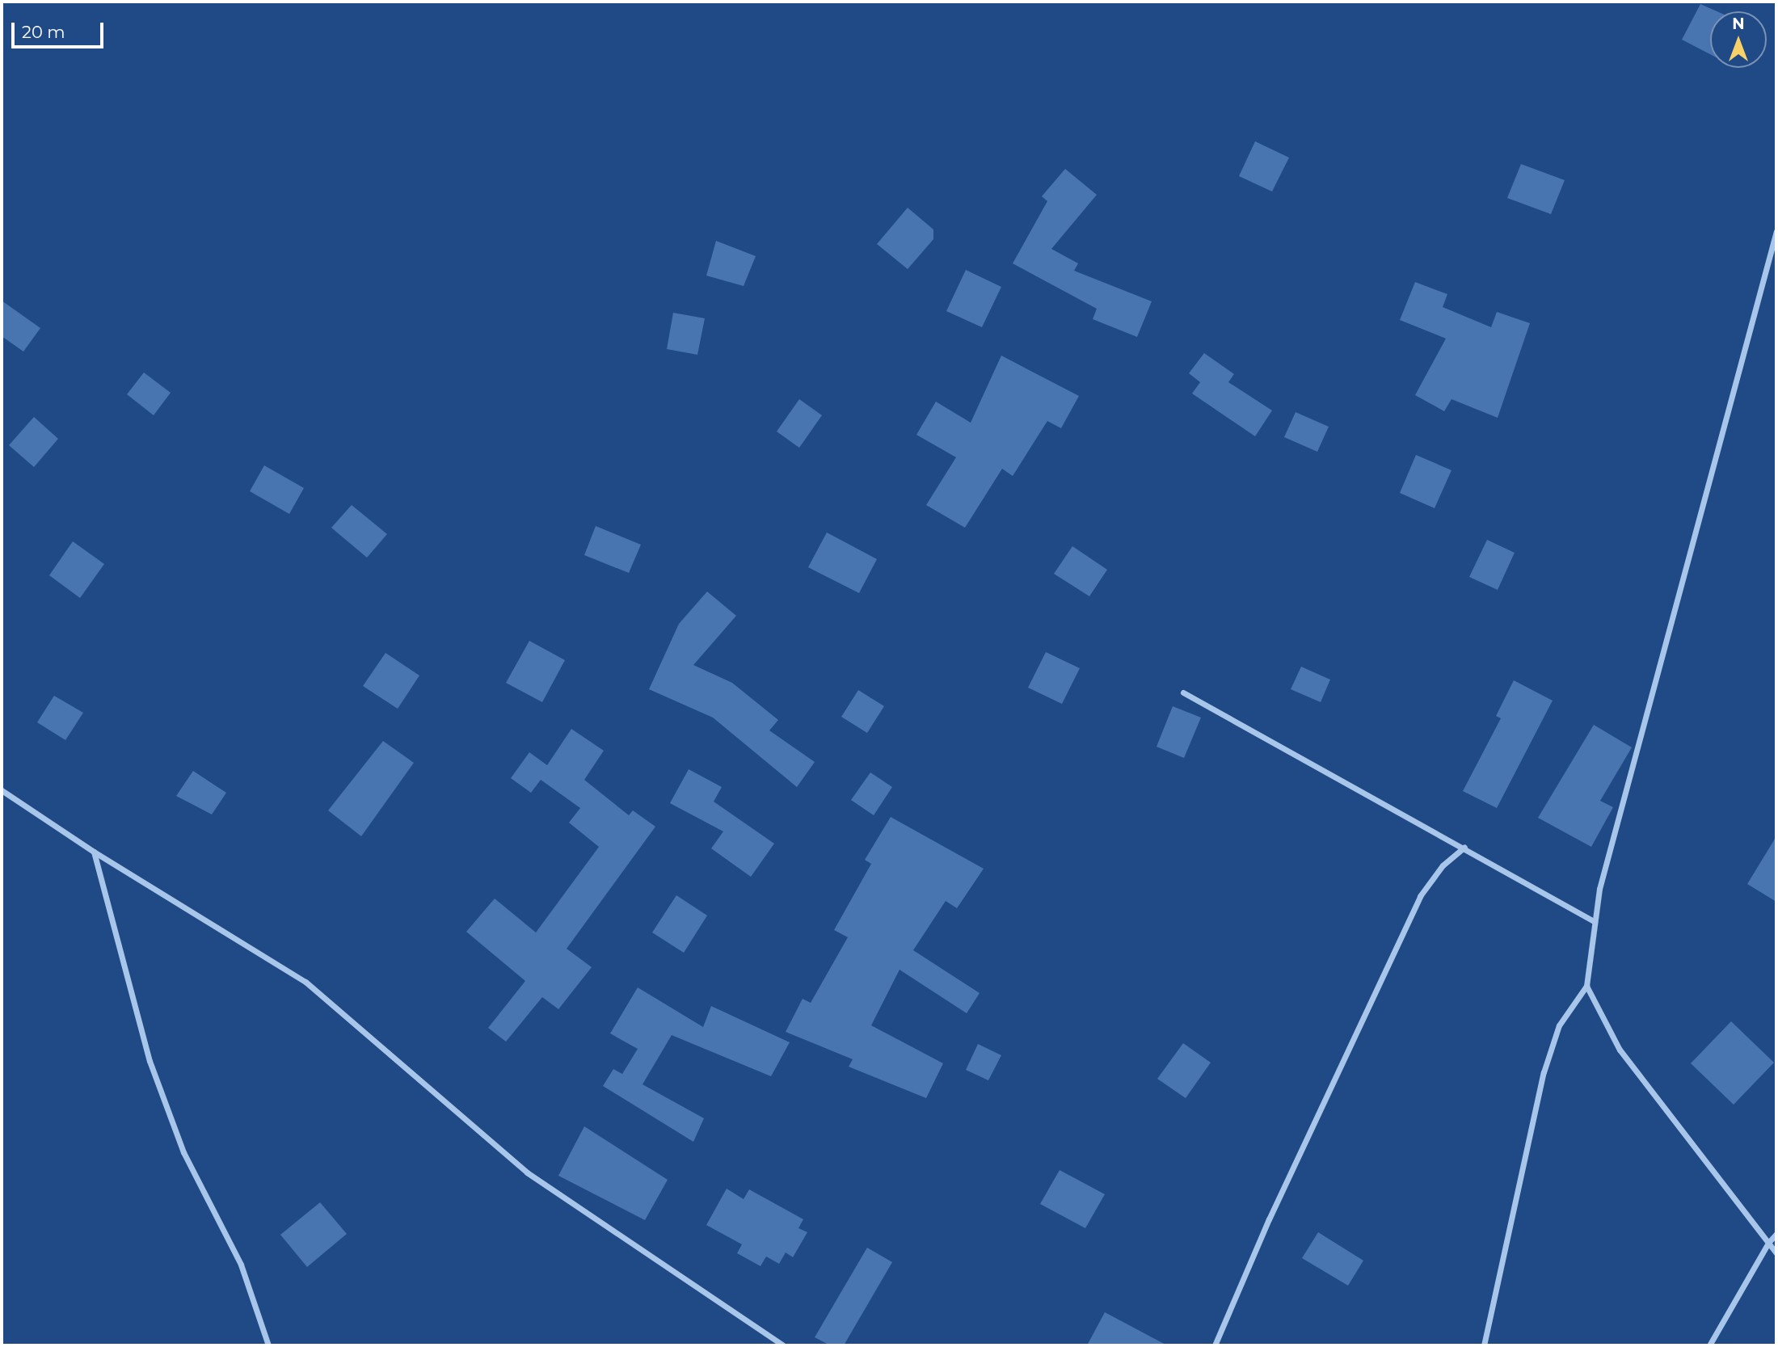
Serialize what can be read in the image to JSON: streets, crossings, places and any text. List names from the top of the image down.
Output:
{
  "scale_bar": "20 m",
  "north": "top"
}
